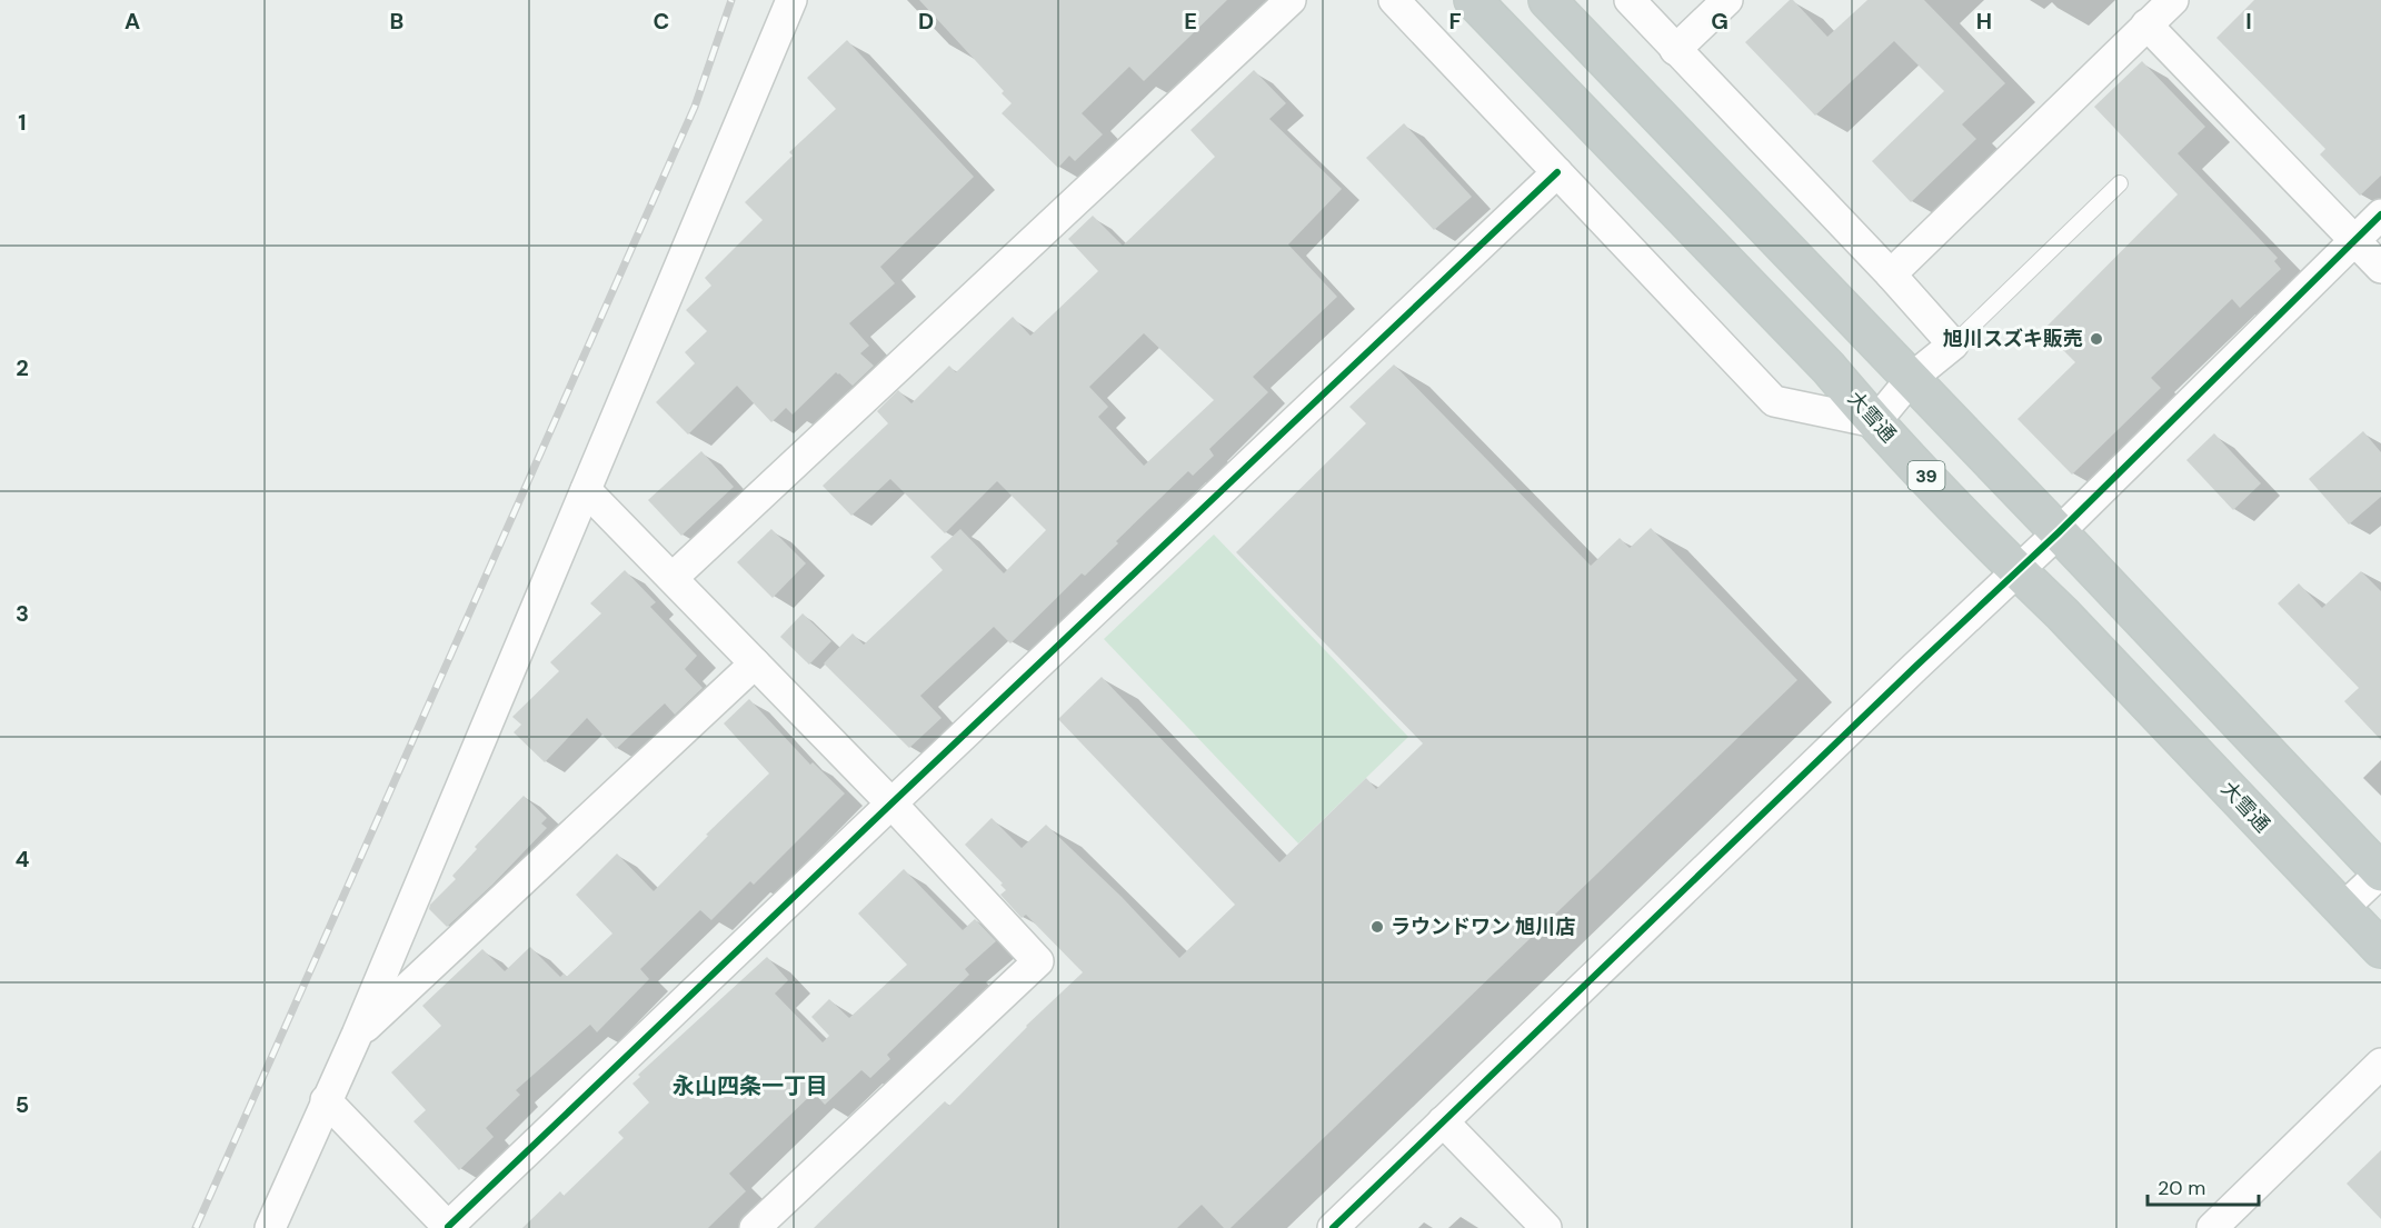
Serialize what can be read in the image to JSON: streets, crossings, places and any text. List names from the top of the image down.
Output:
{
  "streets": {
    "highway": ["大雪通", "39"]
  },
  "districts": ["永山四条一丁目"],
  "places": ["旭川スズキ販売", "ラウンドワン 旭川店"],
  "scale_bar": "20 m",
  "grid": {
    "columns": [
      "A",
      "B",
      "C",
      "D",
      "E",
      "F",
      "G",
      "H",
      "I"
    ],
    "rows": [
      "1",
      "2",
      "3",
      "4",
      "5"
    ]
  }
}
